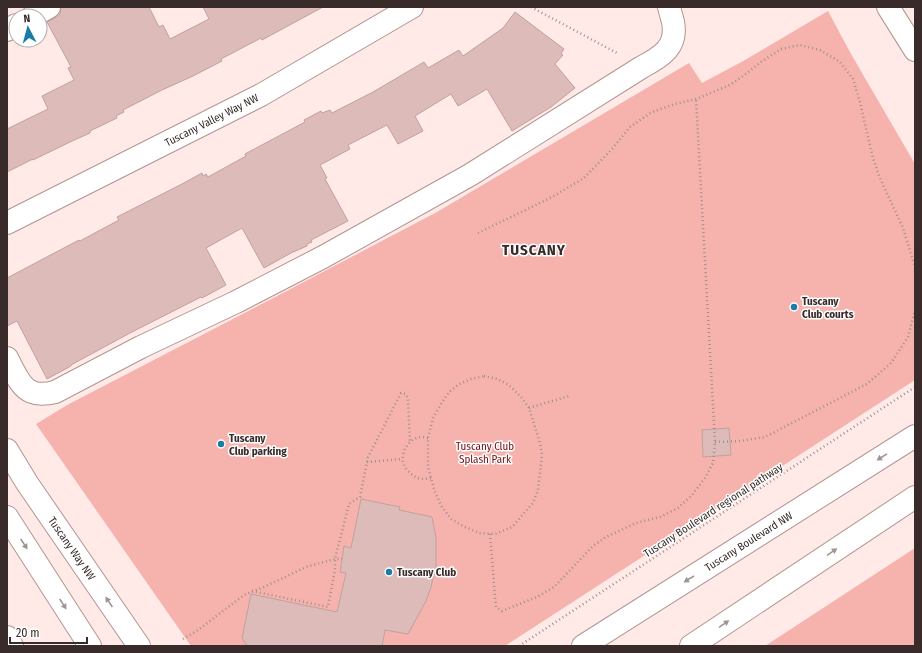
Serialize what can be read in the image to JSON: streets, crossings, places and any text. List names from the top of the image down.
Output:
{
  "streets": {
    "street": ["Tuscany Valley Way NW", "Tuscany Boulevard NW", "Tuscany Way NW"],
    "path": ["Tuscany Boulevard regional pathway"]
  },
  "districts": ["TUSCANY"],
  "parks": ["Tuscany Club Splash Park"],
  "places": ["Tuscany Club courts", "Tuscany Club parking", "Tuscany Club"],
  "scale_bar": "20 m",
  "north": "top"
}
